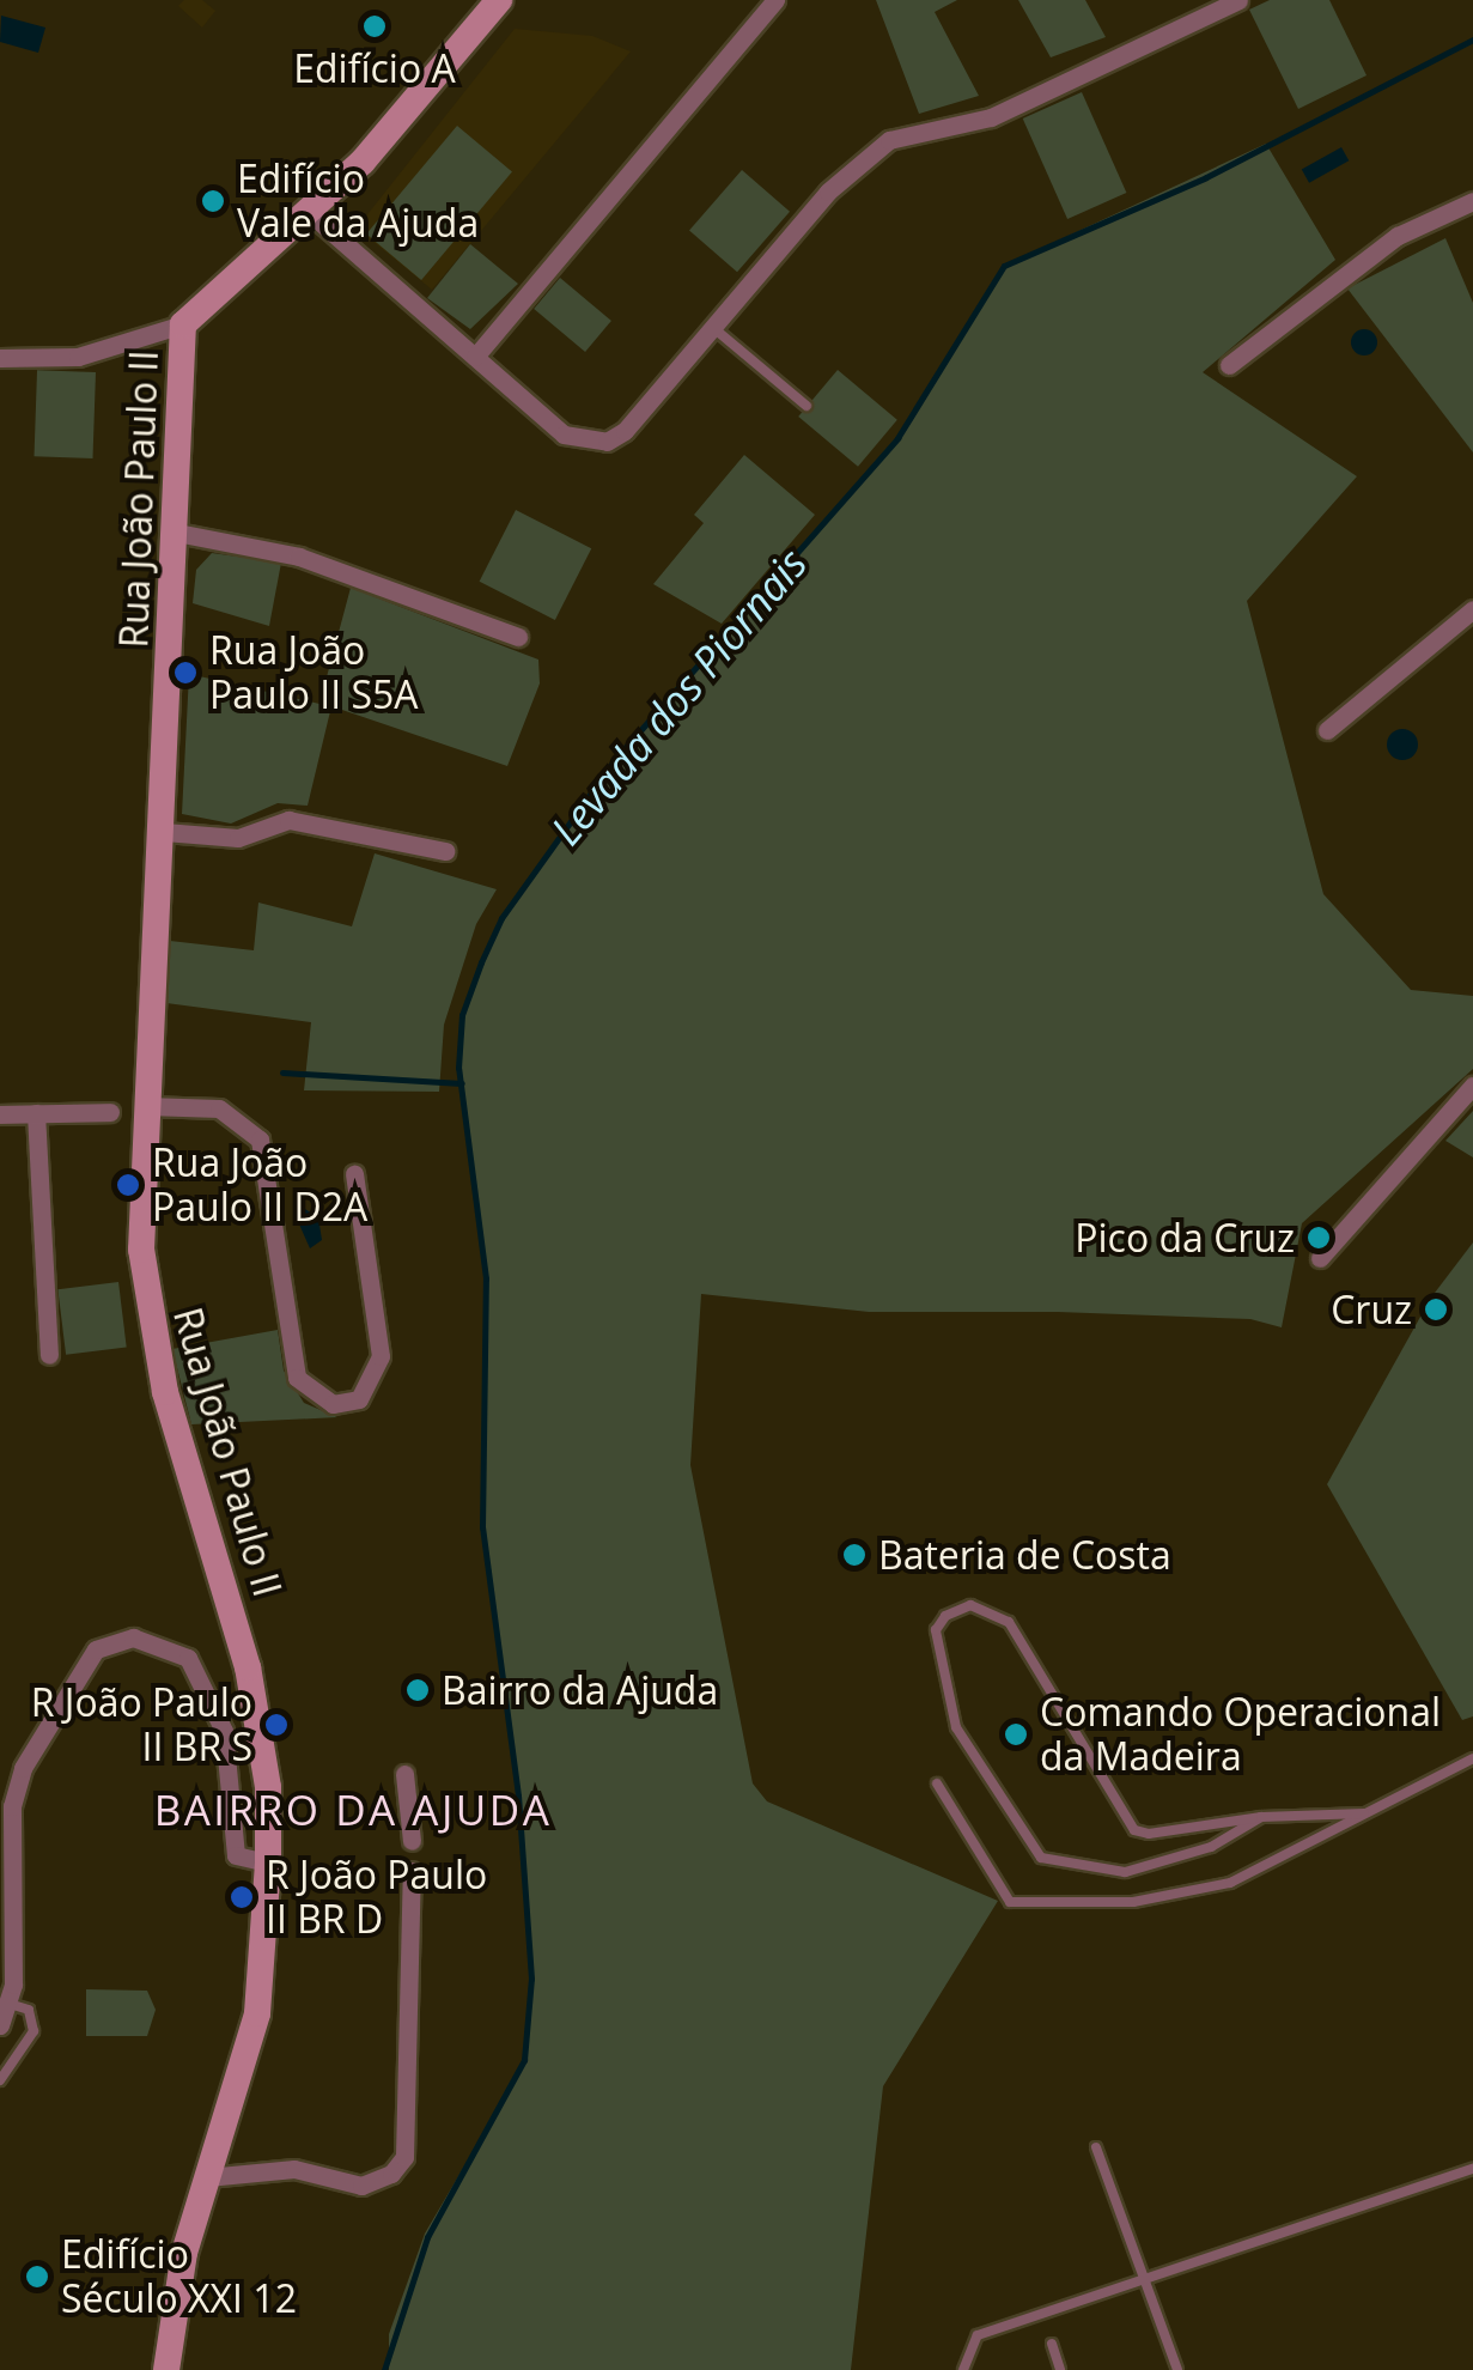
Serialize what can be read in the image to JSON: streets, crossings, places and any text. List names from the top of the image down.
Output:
{
  "streets": {
    "street": ["Rua João Paulo II"]
  },
  "districts": ["BAIRRO DA AJUDA"],
  "water": ["Levada dos Piornais"],
  "places": [
    "Edifício A",
    "Edifício Vale da Ajuda",
    "Rua João Paulo II S5A",
    "Rua João Paulo II D2A",
    "Pico da Cruz",
    "Cruz",
    "Bateria de Costa",
    "Bairro da Ajuda",
    "R João Paulo II BR S",
    "Comando Operacional da Madeira",
    "R João Paulo II BR D",
    "Edifício Século XXI 12"
  ]
}
